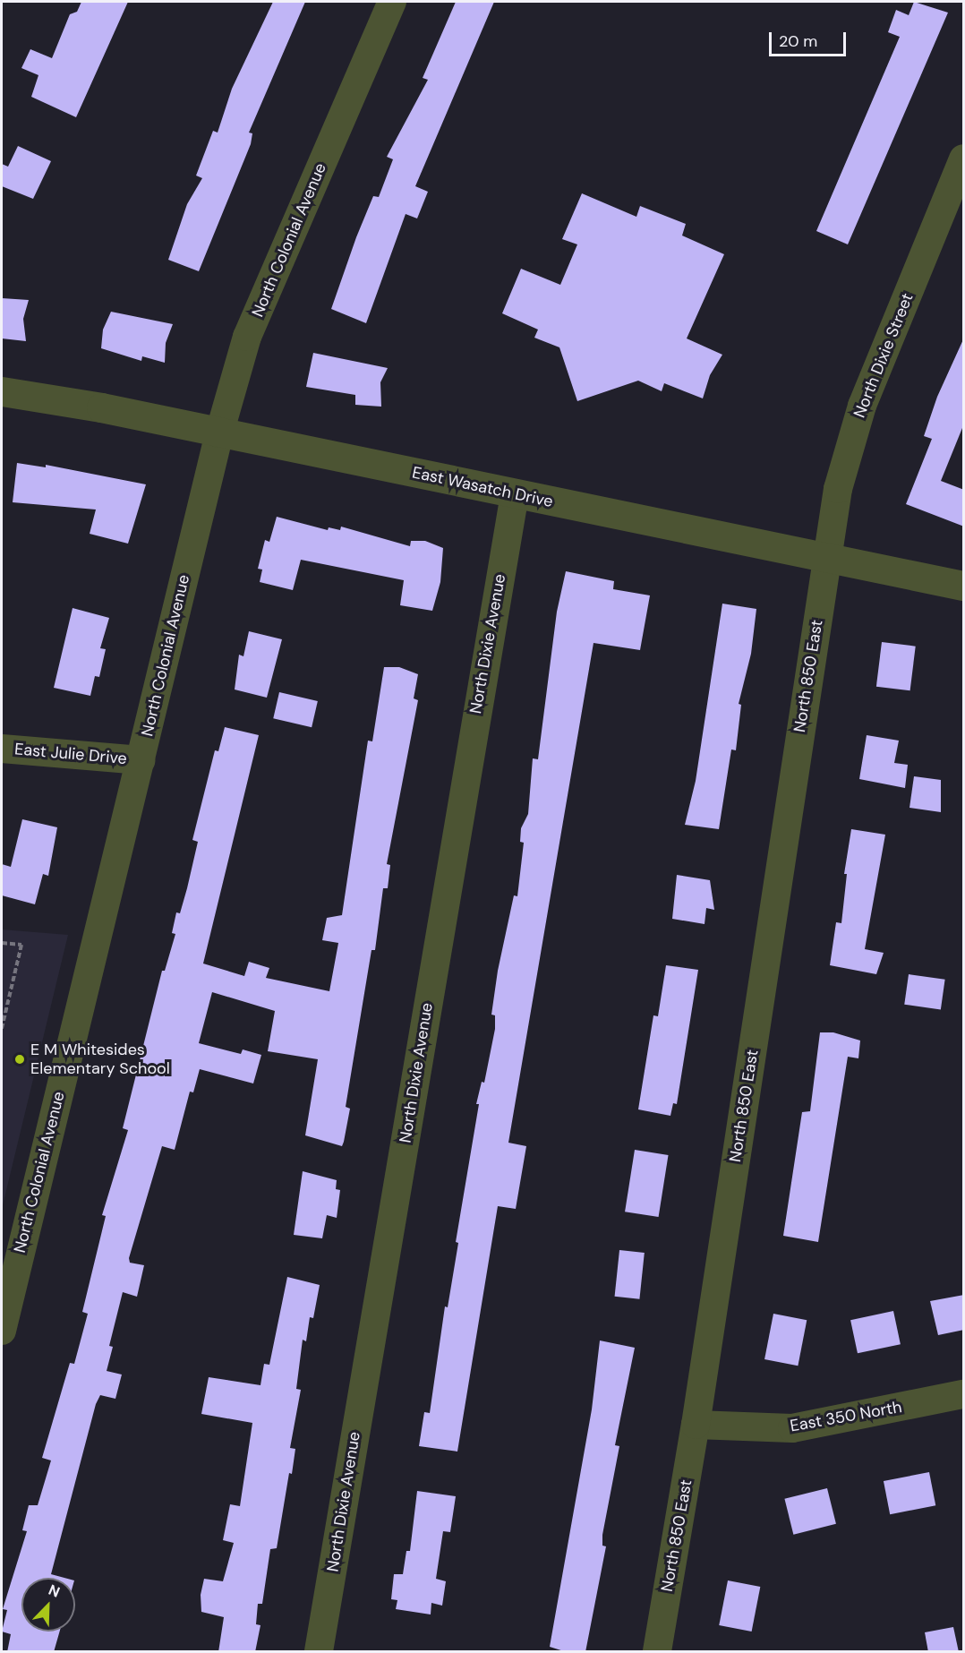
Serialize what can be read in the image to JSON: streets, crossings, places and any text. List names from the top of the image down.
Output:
{
  "streets": {
    "street": [
      "North Colonial Avenue",
      "North Dixie Street",
      "East Wasatch Drive",
      "North Dixie Avenue",
      "North 850 East",
      "East Julie Drive",
      "East 350 North"
    ]
  },
  "crossings": [
    ["North Colonial Avenue", "East Wasatch Drive"],
    ["North Colonial Avenue", "East Julie Drive"],
    ["North Dixie Street", "East Wasatch Drive"],
    ["North Dixie Street", "North 850 East"],
    ["East Wasatch Drive", "North Dixie Avenue"],
    ["East Wasatch Drive", "North 850 East"],
    ["North 850 East", "East 350 North"]
  ],
  "places": ["E M Whitesides Elementary School"],
  "scale_bar": "20 m",
  "north": "top right"
}
